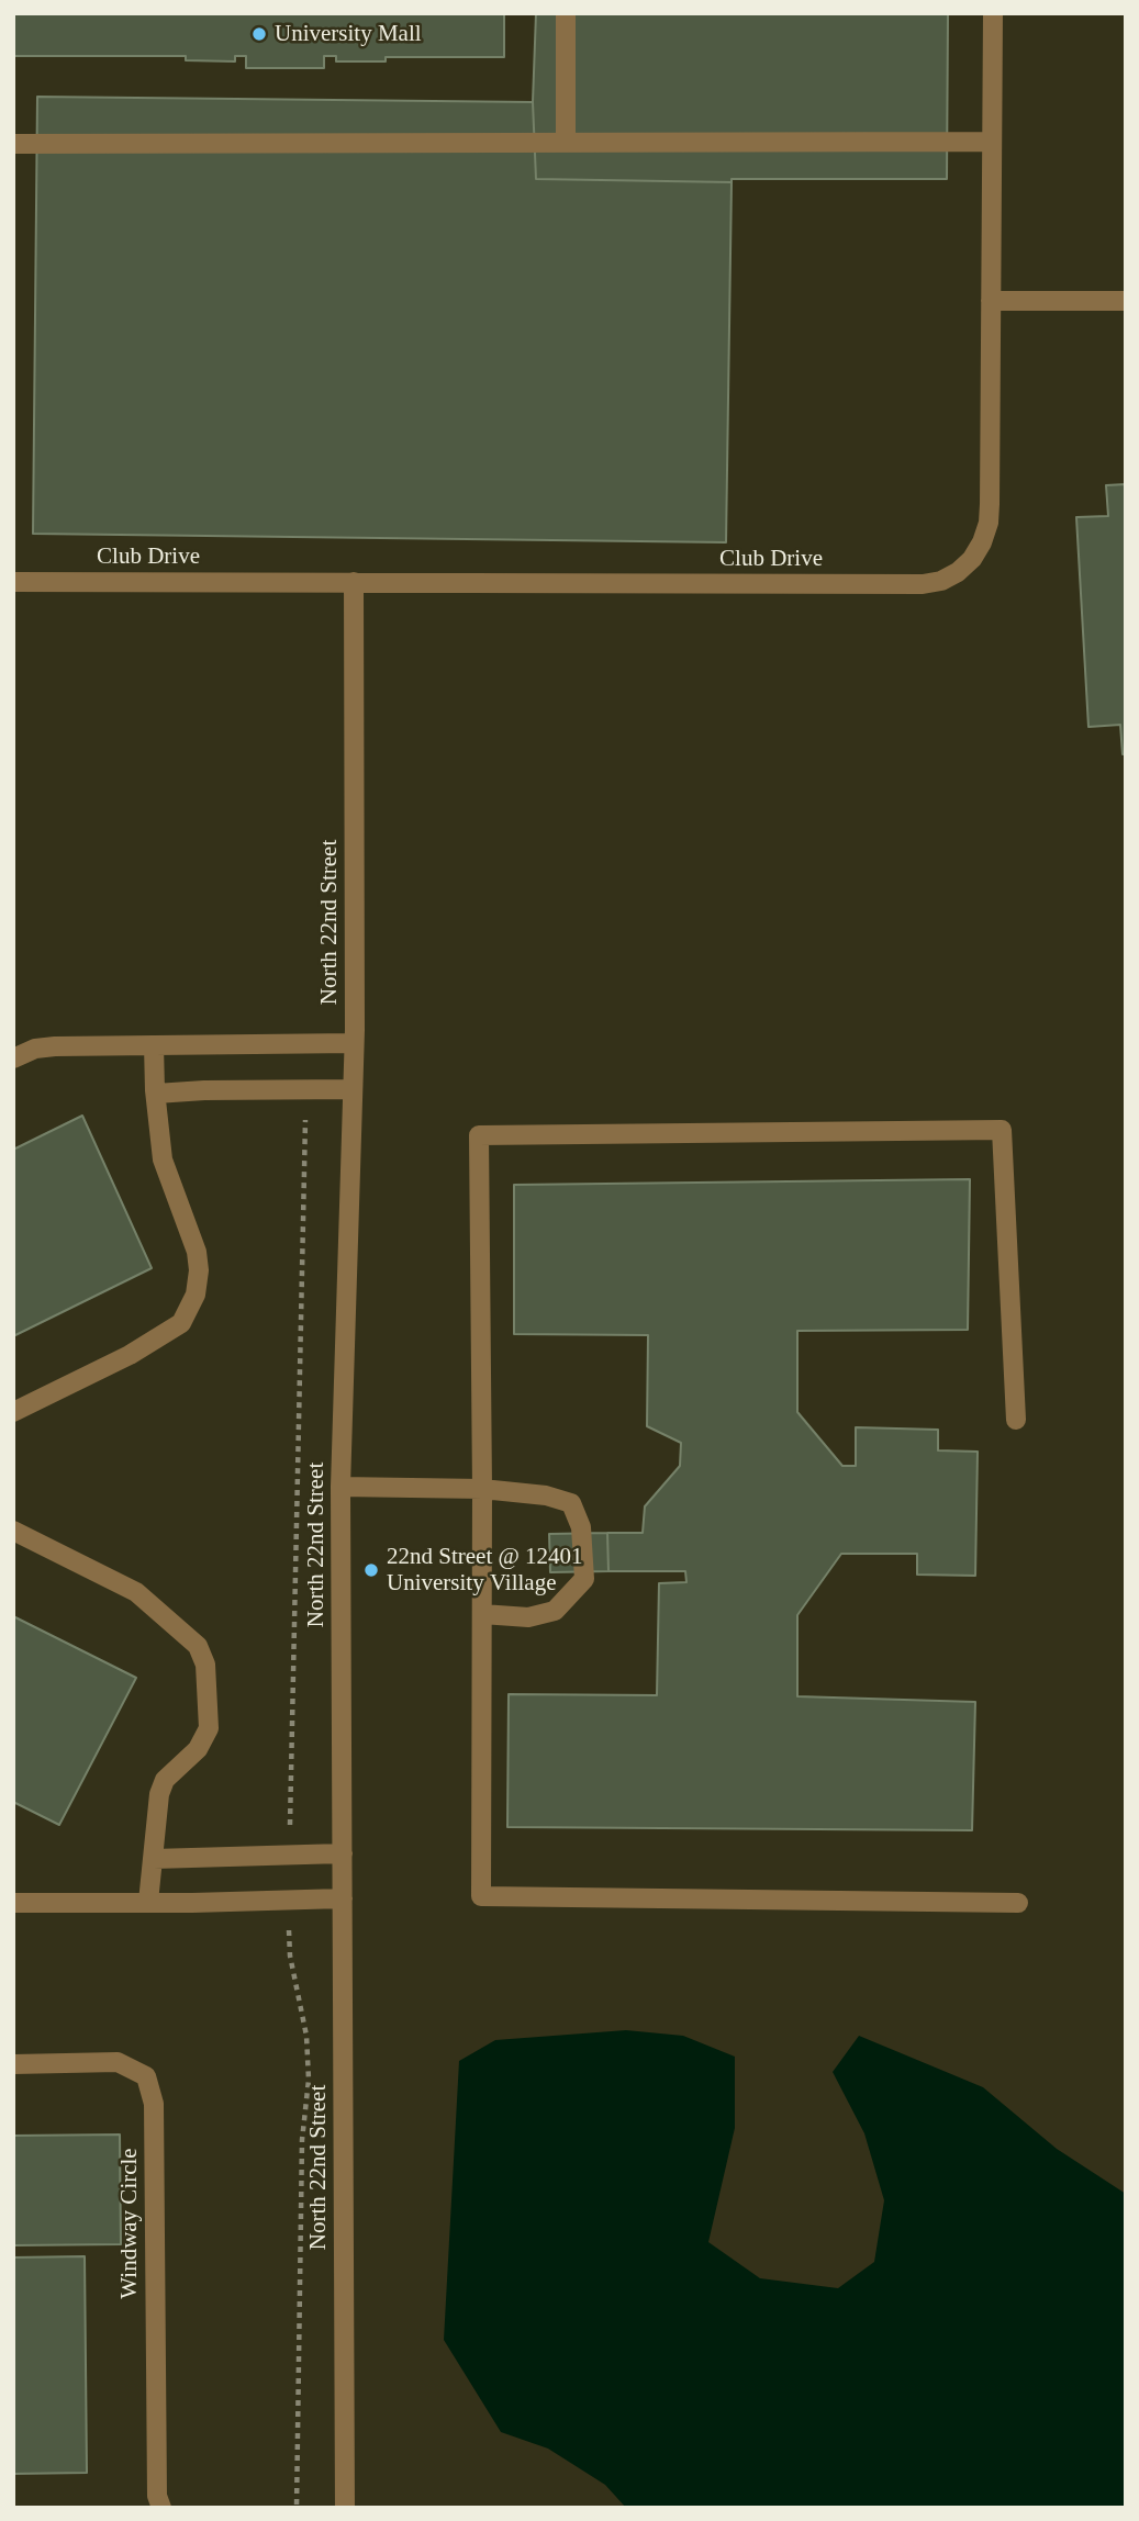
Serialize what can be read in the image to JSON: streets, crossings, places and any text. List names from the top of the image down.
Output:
{
  "streets": {
    "street": ["Club Drive", "North 22nd Street", "Windway Circle"]
  },
  "crossings": [
    ["Club Drive", "North 22nd Street"]
  ],
  "places": ["University Mall", "22nd Street @ 12401 University Village"]
}
